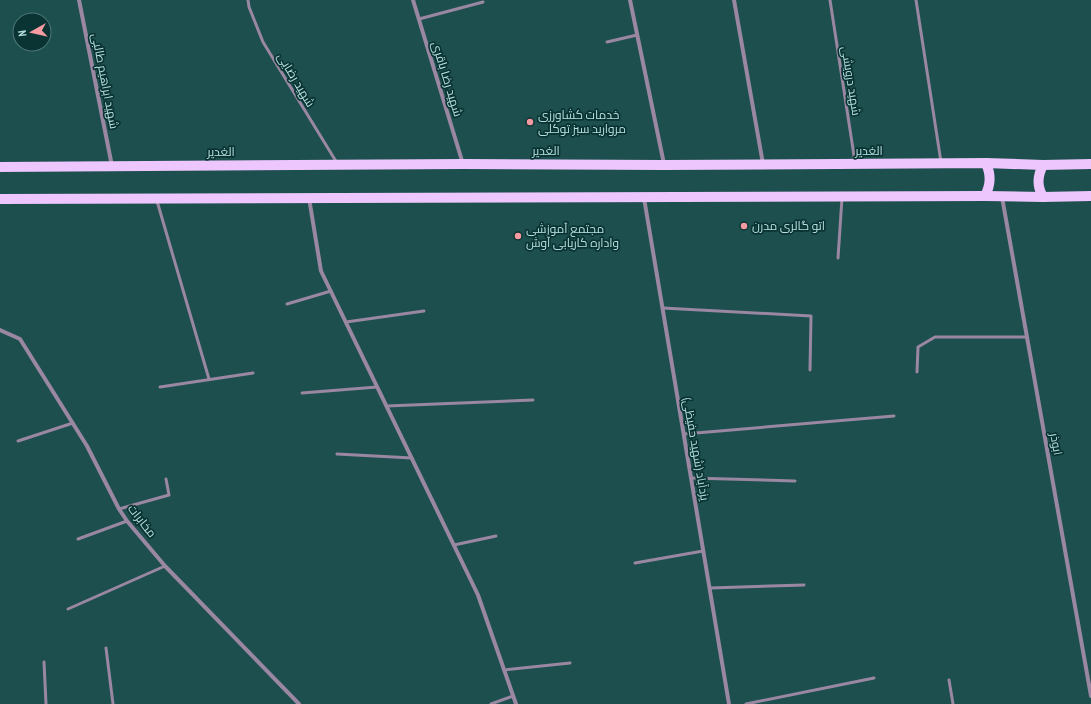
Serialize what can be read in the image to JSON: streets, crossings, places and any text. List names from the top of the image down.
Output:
{
  "streets": {
    "main road": ["الغدیر"],
    "street": [
      "شهید رضا باقری",
      "شهید ابراهیم طالبی",
      "ابوذر",
      "یزدآباد (شهید حفیظی)",
      "مخابرات"
    ],
    "lane": ["شهید رضایی", "شهید درویشی"]
  },
  "crossings": [
    ["شهید رضا باقری", "الغدیر"],
    ["شهید رضایی", "الغدیر"],
    ["شهید ابراهیم طالبی", "الغدیر"],
    ["شهید درویشی", "الغدیر"]
  ],
  "places": ["خدمات کشاورزی مروارید سبز توکلی", "اتو گالری مدرن", "مجتمع آموزشی واداره کاریابی آوش"],
  "north": "left"
}
